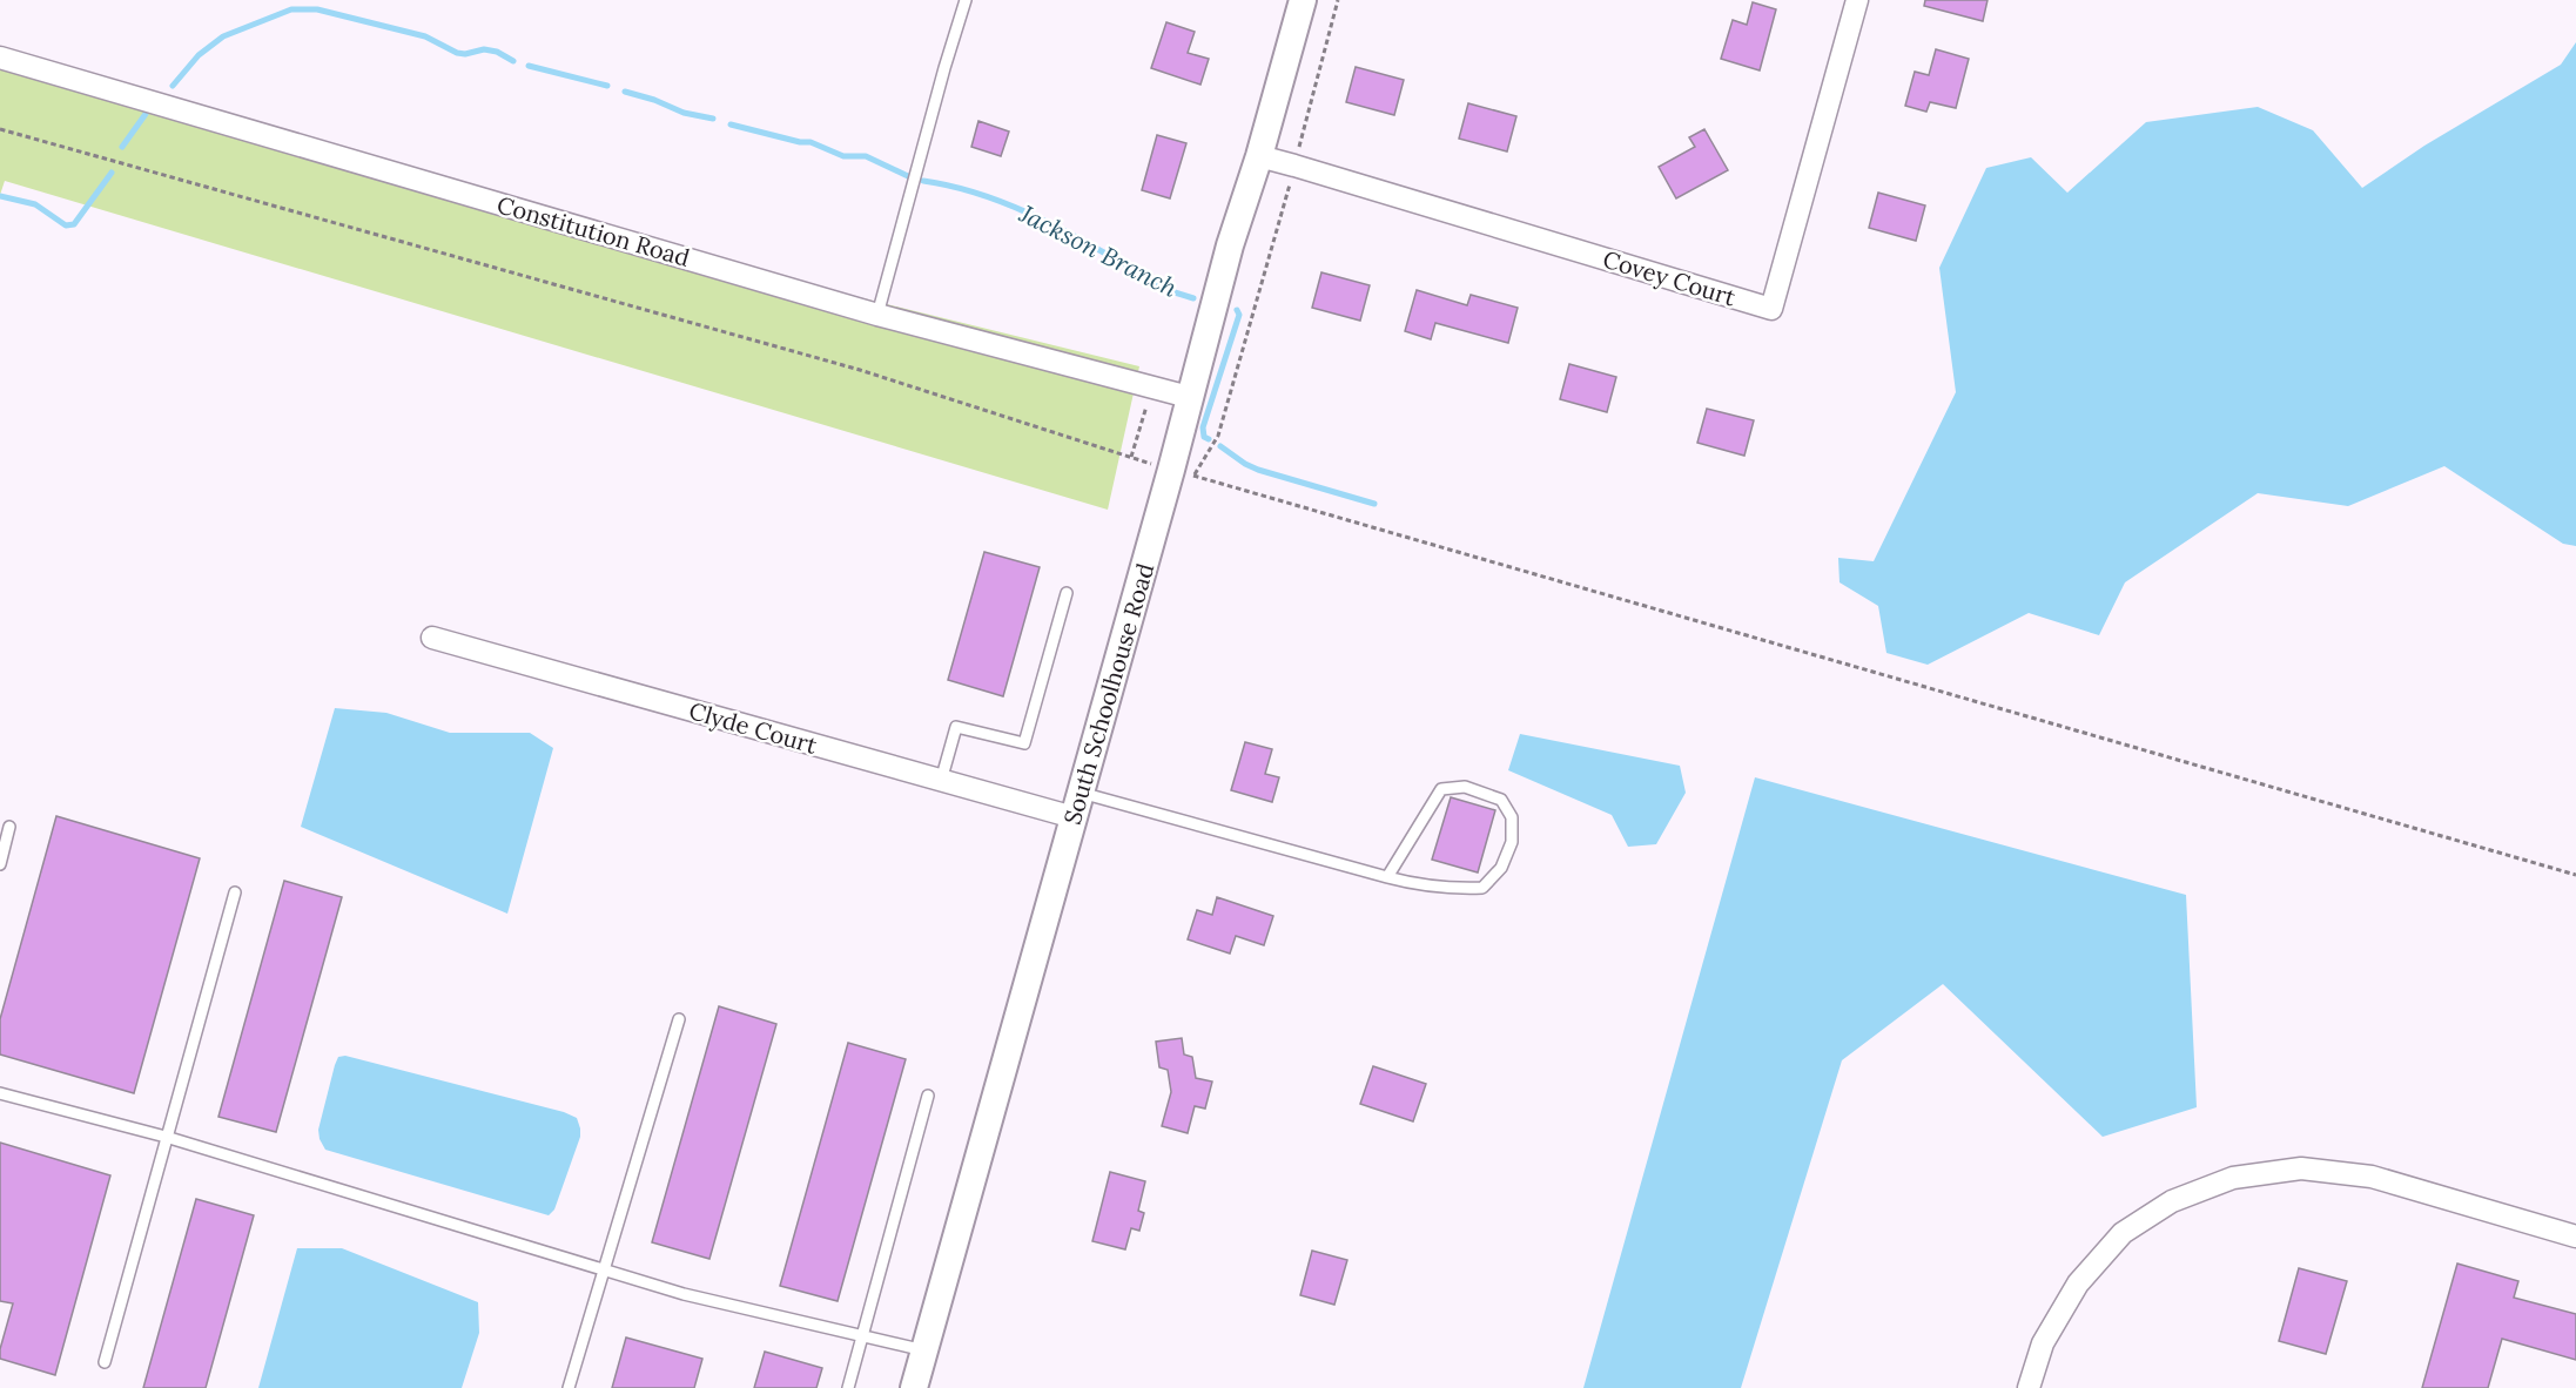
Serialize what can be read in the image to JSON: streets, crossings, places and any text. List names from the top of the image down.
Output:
{
  "streets": {
    "street": [
      "Constitution Road",
      "Covey Court",
      "South Schoolhouse Road",
      "Clyde Court"
    ]
  },
  "crossings": [
    ["Constitution Road", "South Schoolhouse Road"],
    ["Covey Court", "South Schoolhouse Road"],
    ["South Schoolhouse Road", "Clyde Court"]
  ],
  "water": ["Jackson Branch"]
}
